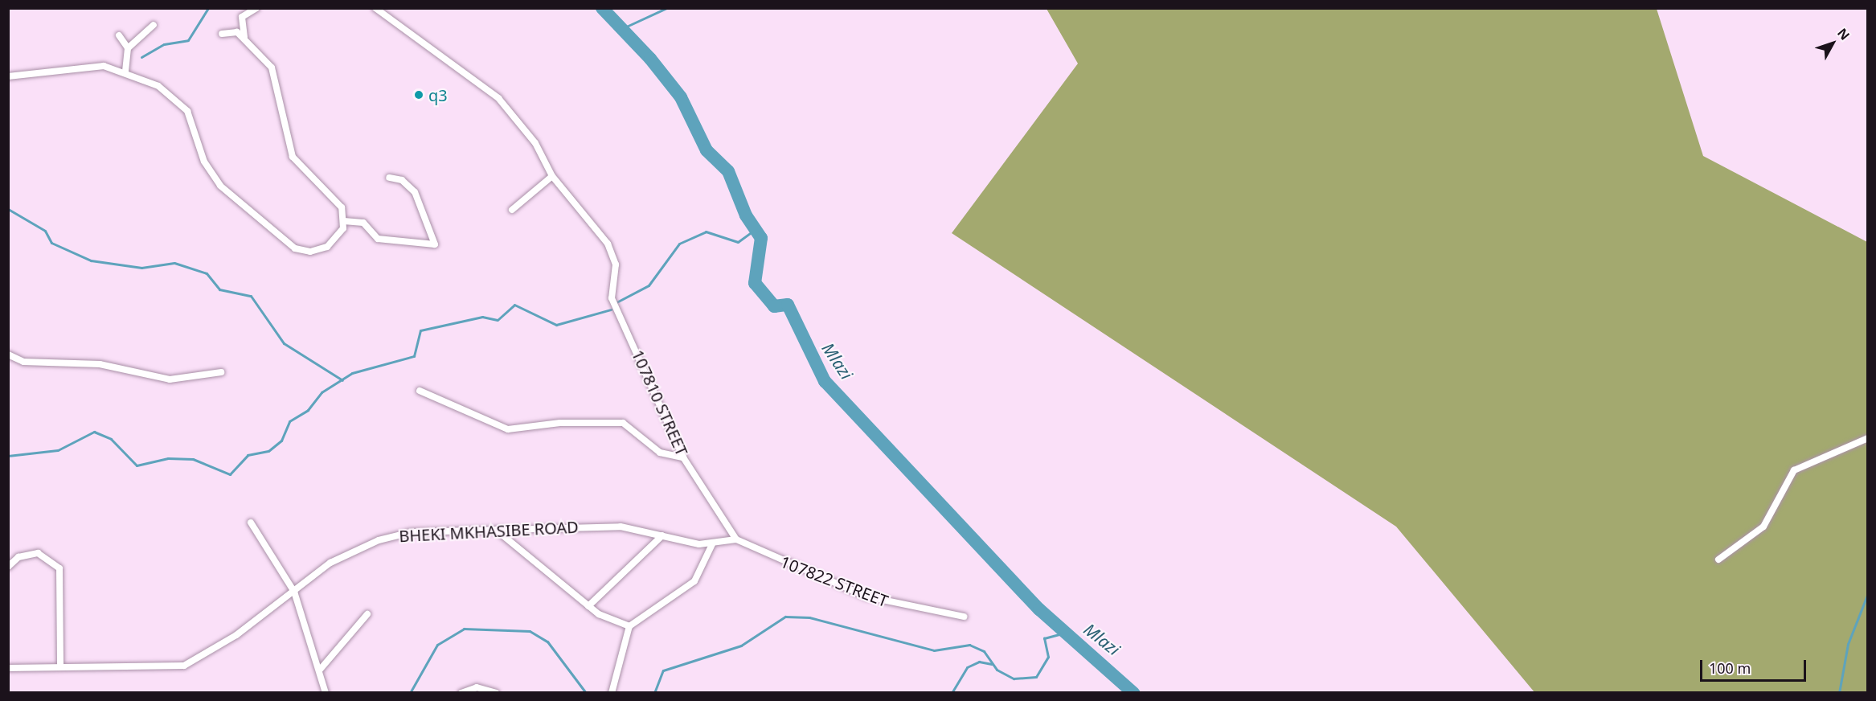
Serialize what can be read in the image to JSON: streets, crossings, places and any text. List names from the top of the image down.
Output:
{
  "streets": {
    "street": ["107810 STREET", "BHEKI MKHASIBE ROAD", "107822 STREET"]
  },
  "crossings": [
    ["107810 STREET", "107822 STREET"]
  ],
  "water": ["Mlazi"],
  "places": ["q3"],
  "scale_bar": "100 m",
  "north": "top right"
}
